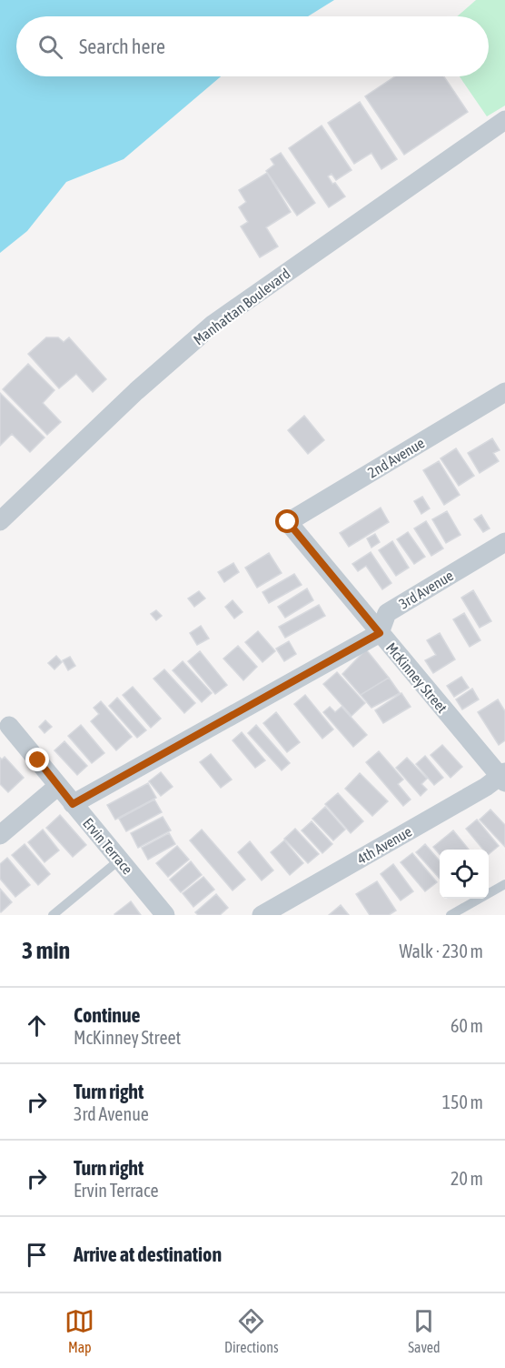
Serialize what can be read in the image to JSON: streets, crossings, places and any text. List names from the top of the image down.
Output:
{
  "streets": {
    "street": [
      "Manhattan Boulevard",
      "2nd Avenue",
      "3rd Avenue",
      "McKinney Street",
      "4th Avenue",
      "Ervin Terrace"
    ]
  },
  "crossings": [
    ["2nd Avenue", "McKinney Street"],
    ["3rd Avenue", "McKinney Street"],
    ["McKinney Street", "4th Avenue"]
  ],
  "page": {
    "search": "Search here",
    "heading": ["3 min", "Walk · 230 m"],
    "list": [
      ["Continue", "McKinney Street", "60 m"],
      ["Turn right", "3rd Avenue", "150 m"],
      ["Turn right", "Ervin Terrace", "20 m"],
      "Arrive at destination"
    ],
    "nav": ["Map", "Directions", "Saved"]
  }
}
